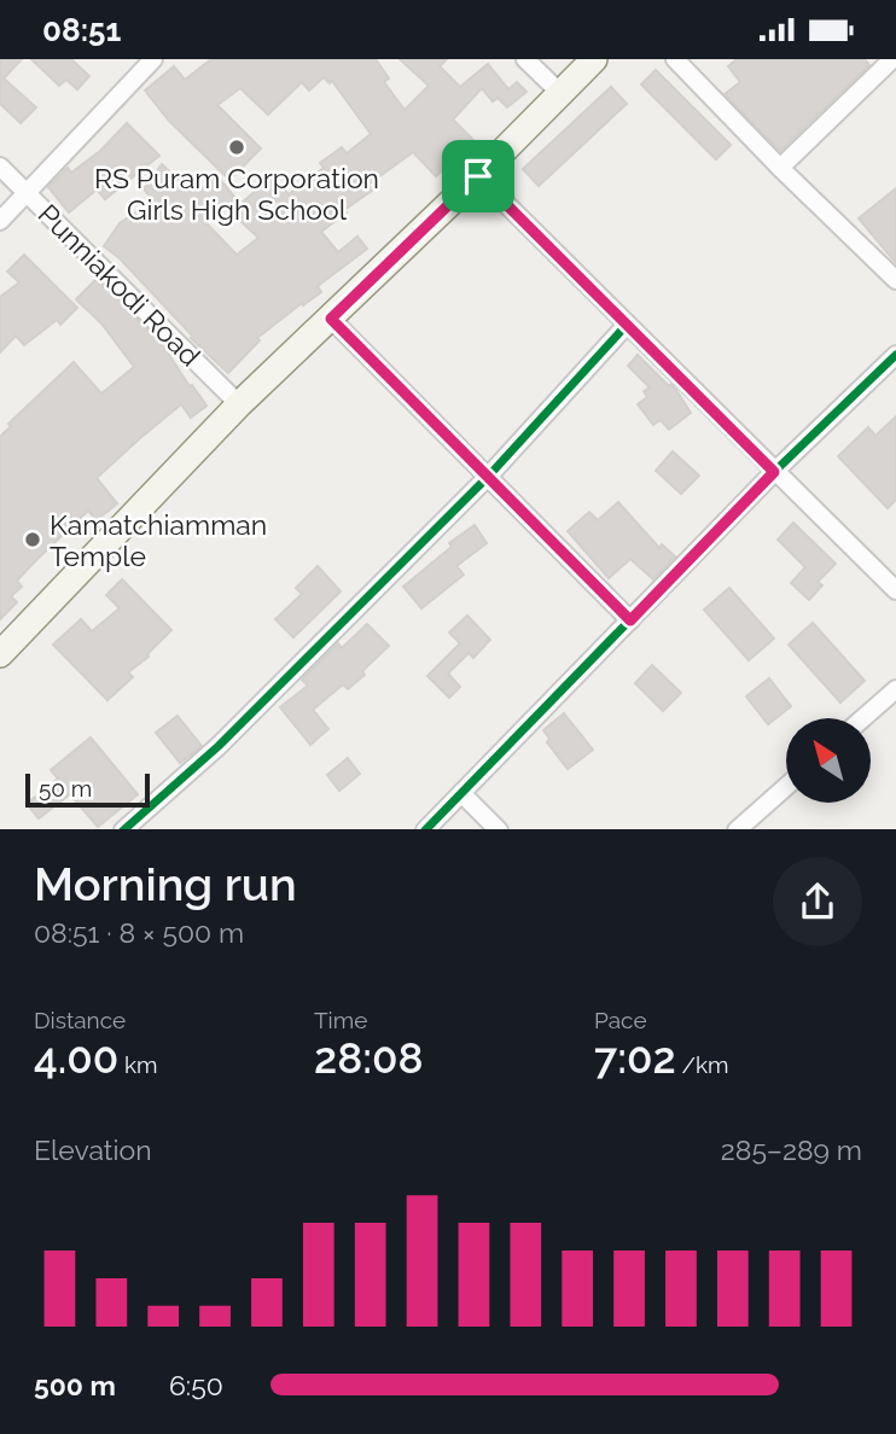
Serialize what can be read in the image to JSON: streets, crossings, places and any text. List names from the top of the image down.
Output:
{
  "streets": {
    "street": ["Punniakodi Road"]
  },
  "places": ["RS Puram Corporation Girls High School", "Kamatchiamman Temple"],
  "scale_bar": "50 m",
  "north": "top left",
  "page": {
    "status": "08:51",
    "scale": "50 m",
    "heading": ["Morning run", "08:51 · 8 × 500 m"],
    "stats": [
      ["Distance", "4.00 km"],
      ["Time", "28:08"],
      ["Pace", "7:02 /km"]
    ],
    "chart": ["Elevation", "285–289 m"],
    "list": [
      {
        "name": "500 m",
        "note": "6:50"
      }
    ]
  }
}
